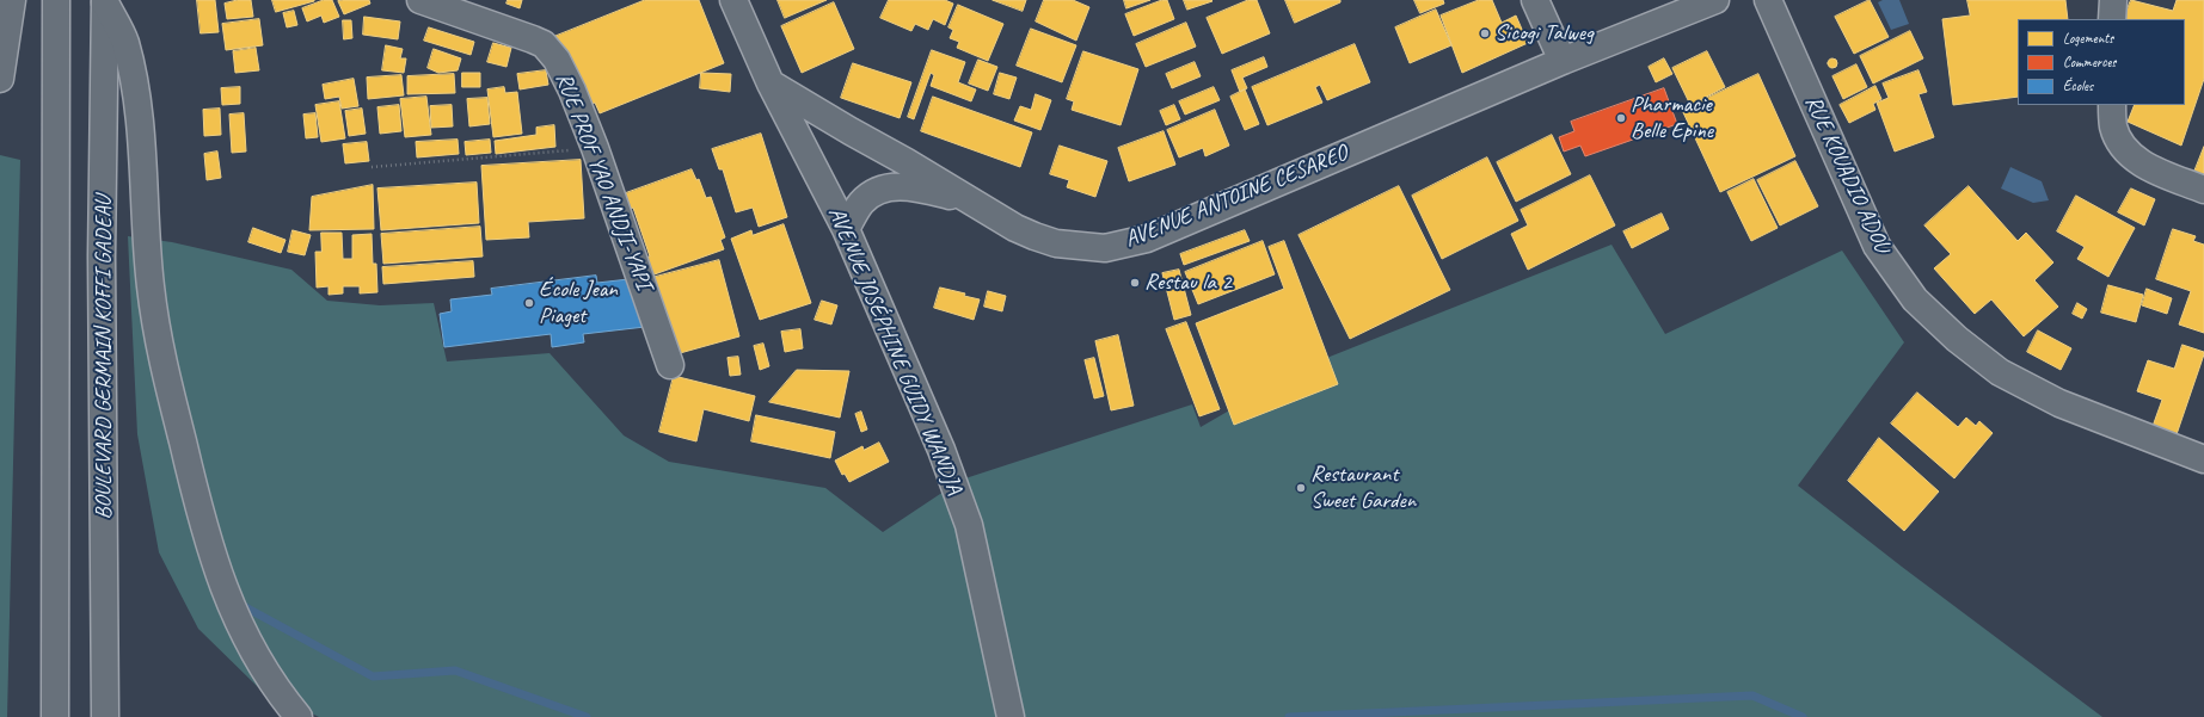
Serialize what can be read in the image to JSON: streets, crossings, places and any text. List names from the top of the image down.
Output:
{
  "streets": {
    "main road": [
      "RUE KOUADIO ADOU",
      "RUE PROF YAO ANDJI-YAPI",
      "AVENUE ANTOINE CESAREO",
      "AVENUE JOSÉPHINE GUIDY WANDJA",
      "BOULEVARD GERMAIN KOFFI GADEAU"
    ]
  },
  "crossings": [
    ["AVENUE ANTOINE CESAREO", "AVENUE JOSÉPHINE GUIDY WANDJA"]
  ],
  "places": [
    "Sicogi Talweg",
    "Pharmacie Belle Epine",
    "Restau la 2",
    "École Jean Piaget",
    "Restaurant Sweet Garden"
  ],
  "legend": ["Logements", "Commerces", "Écoles"]
}
